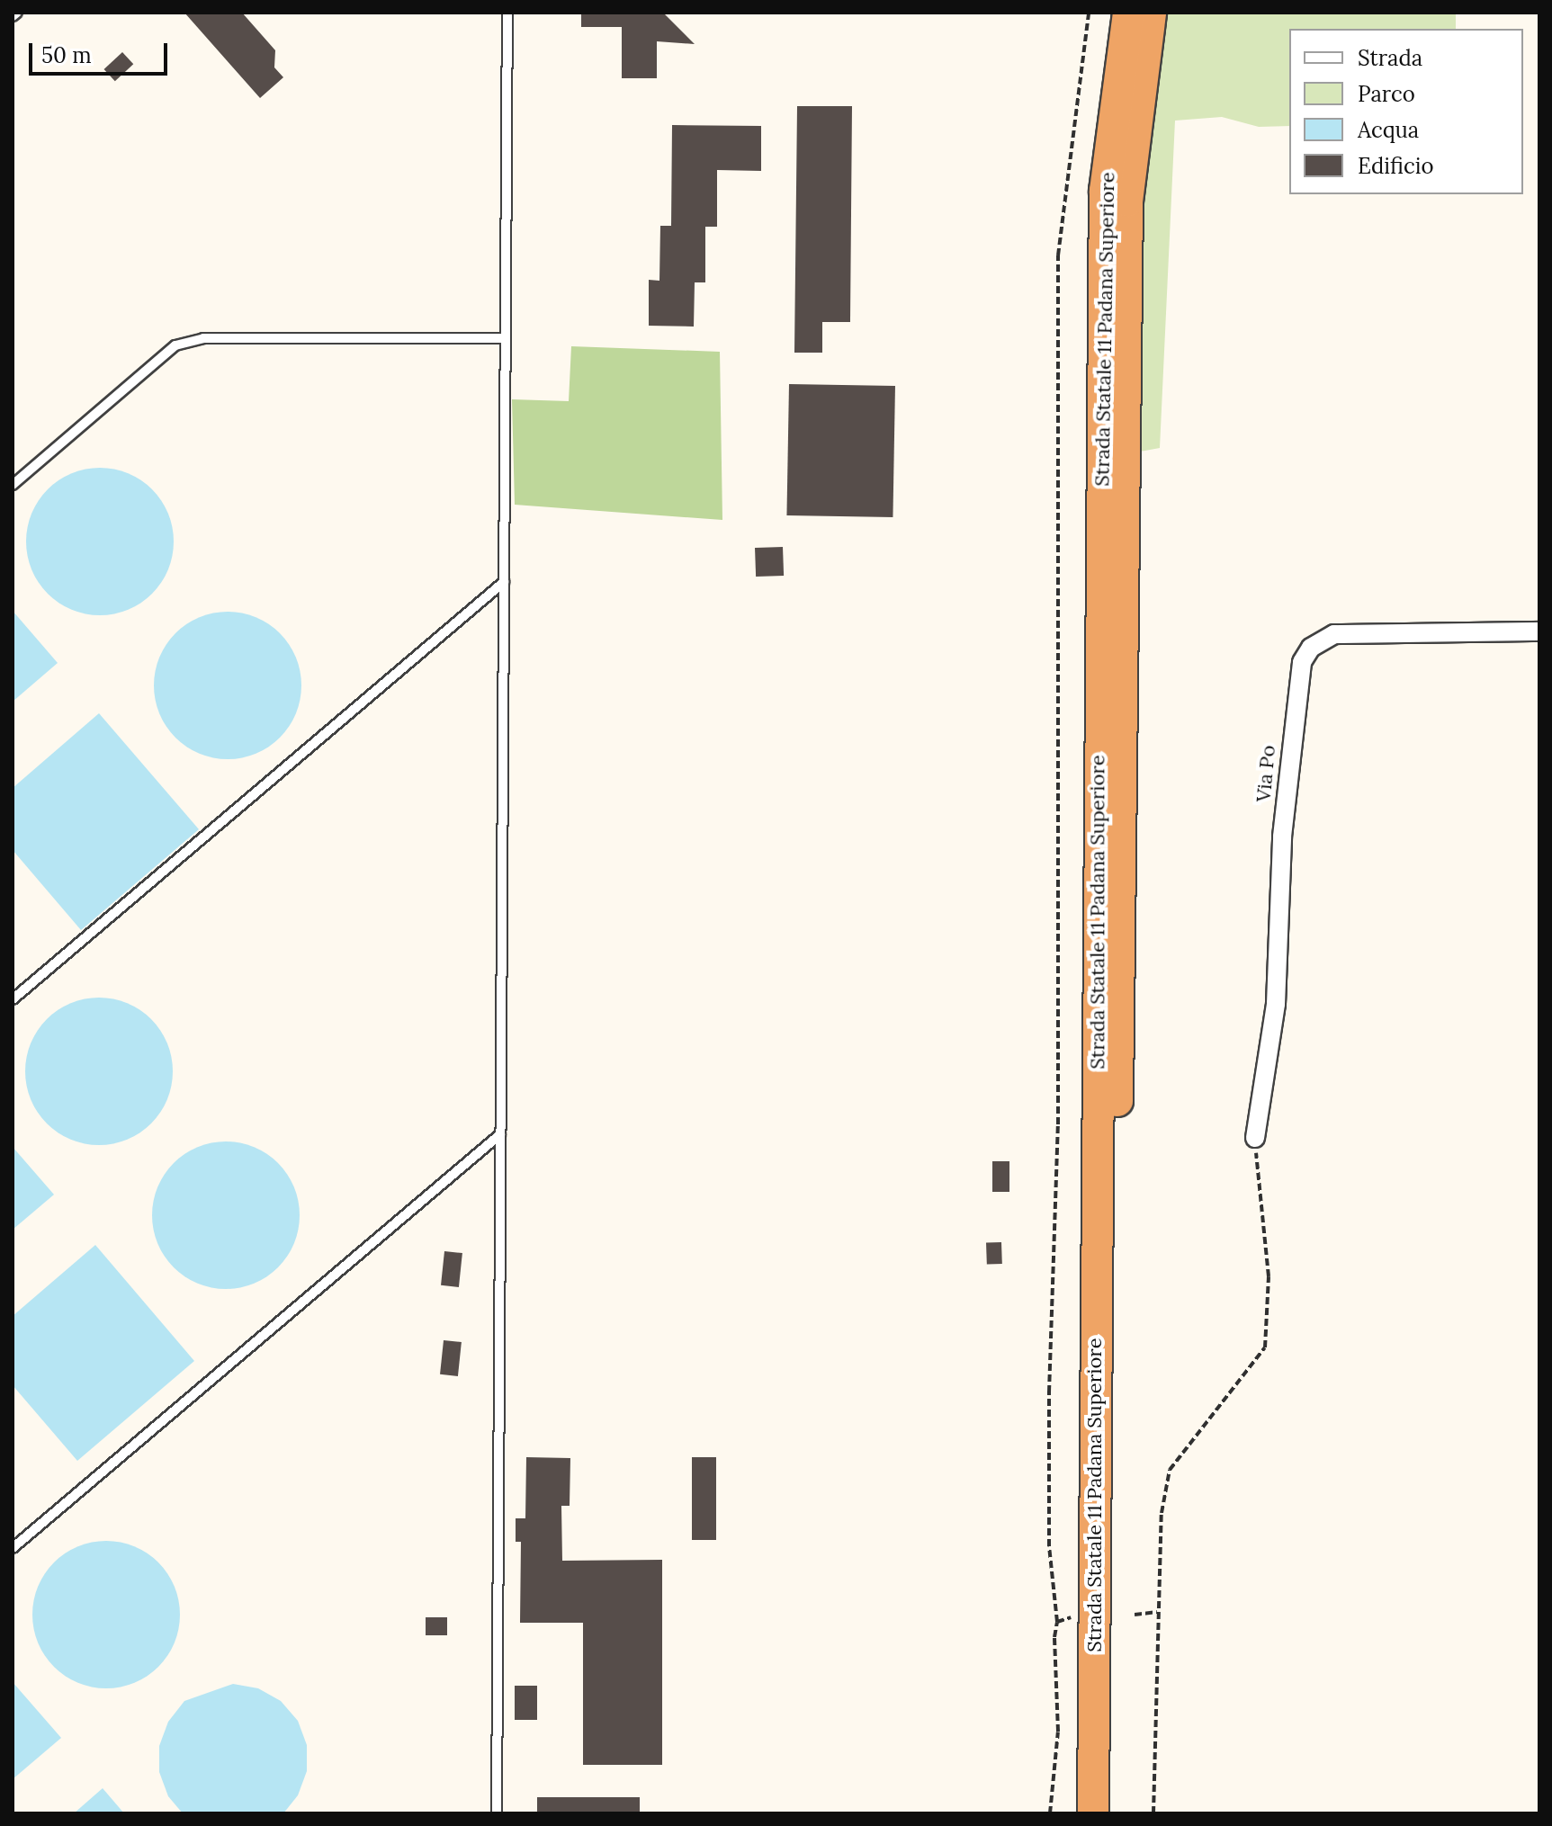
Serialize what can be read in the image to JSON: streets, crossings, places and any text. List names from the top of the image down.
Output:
{
  "streets": {
    "highway": ["Strada Statale 11 Padana Superiore"],
    "street": ["Via Po"]
  },
  "legend": [
    "Strada",
    "Parco",
    "Acqua",
    "Edificio"
  ],
  "scale_bar": "50 m"
}
